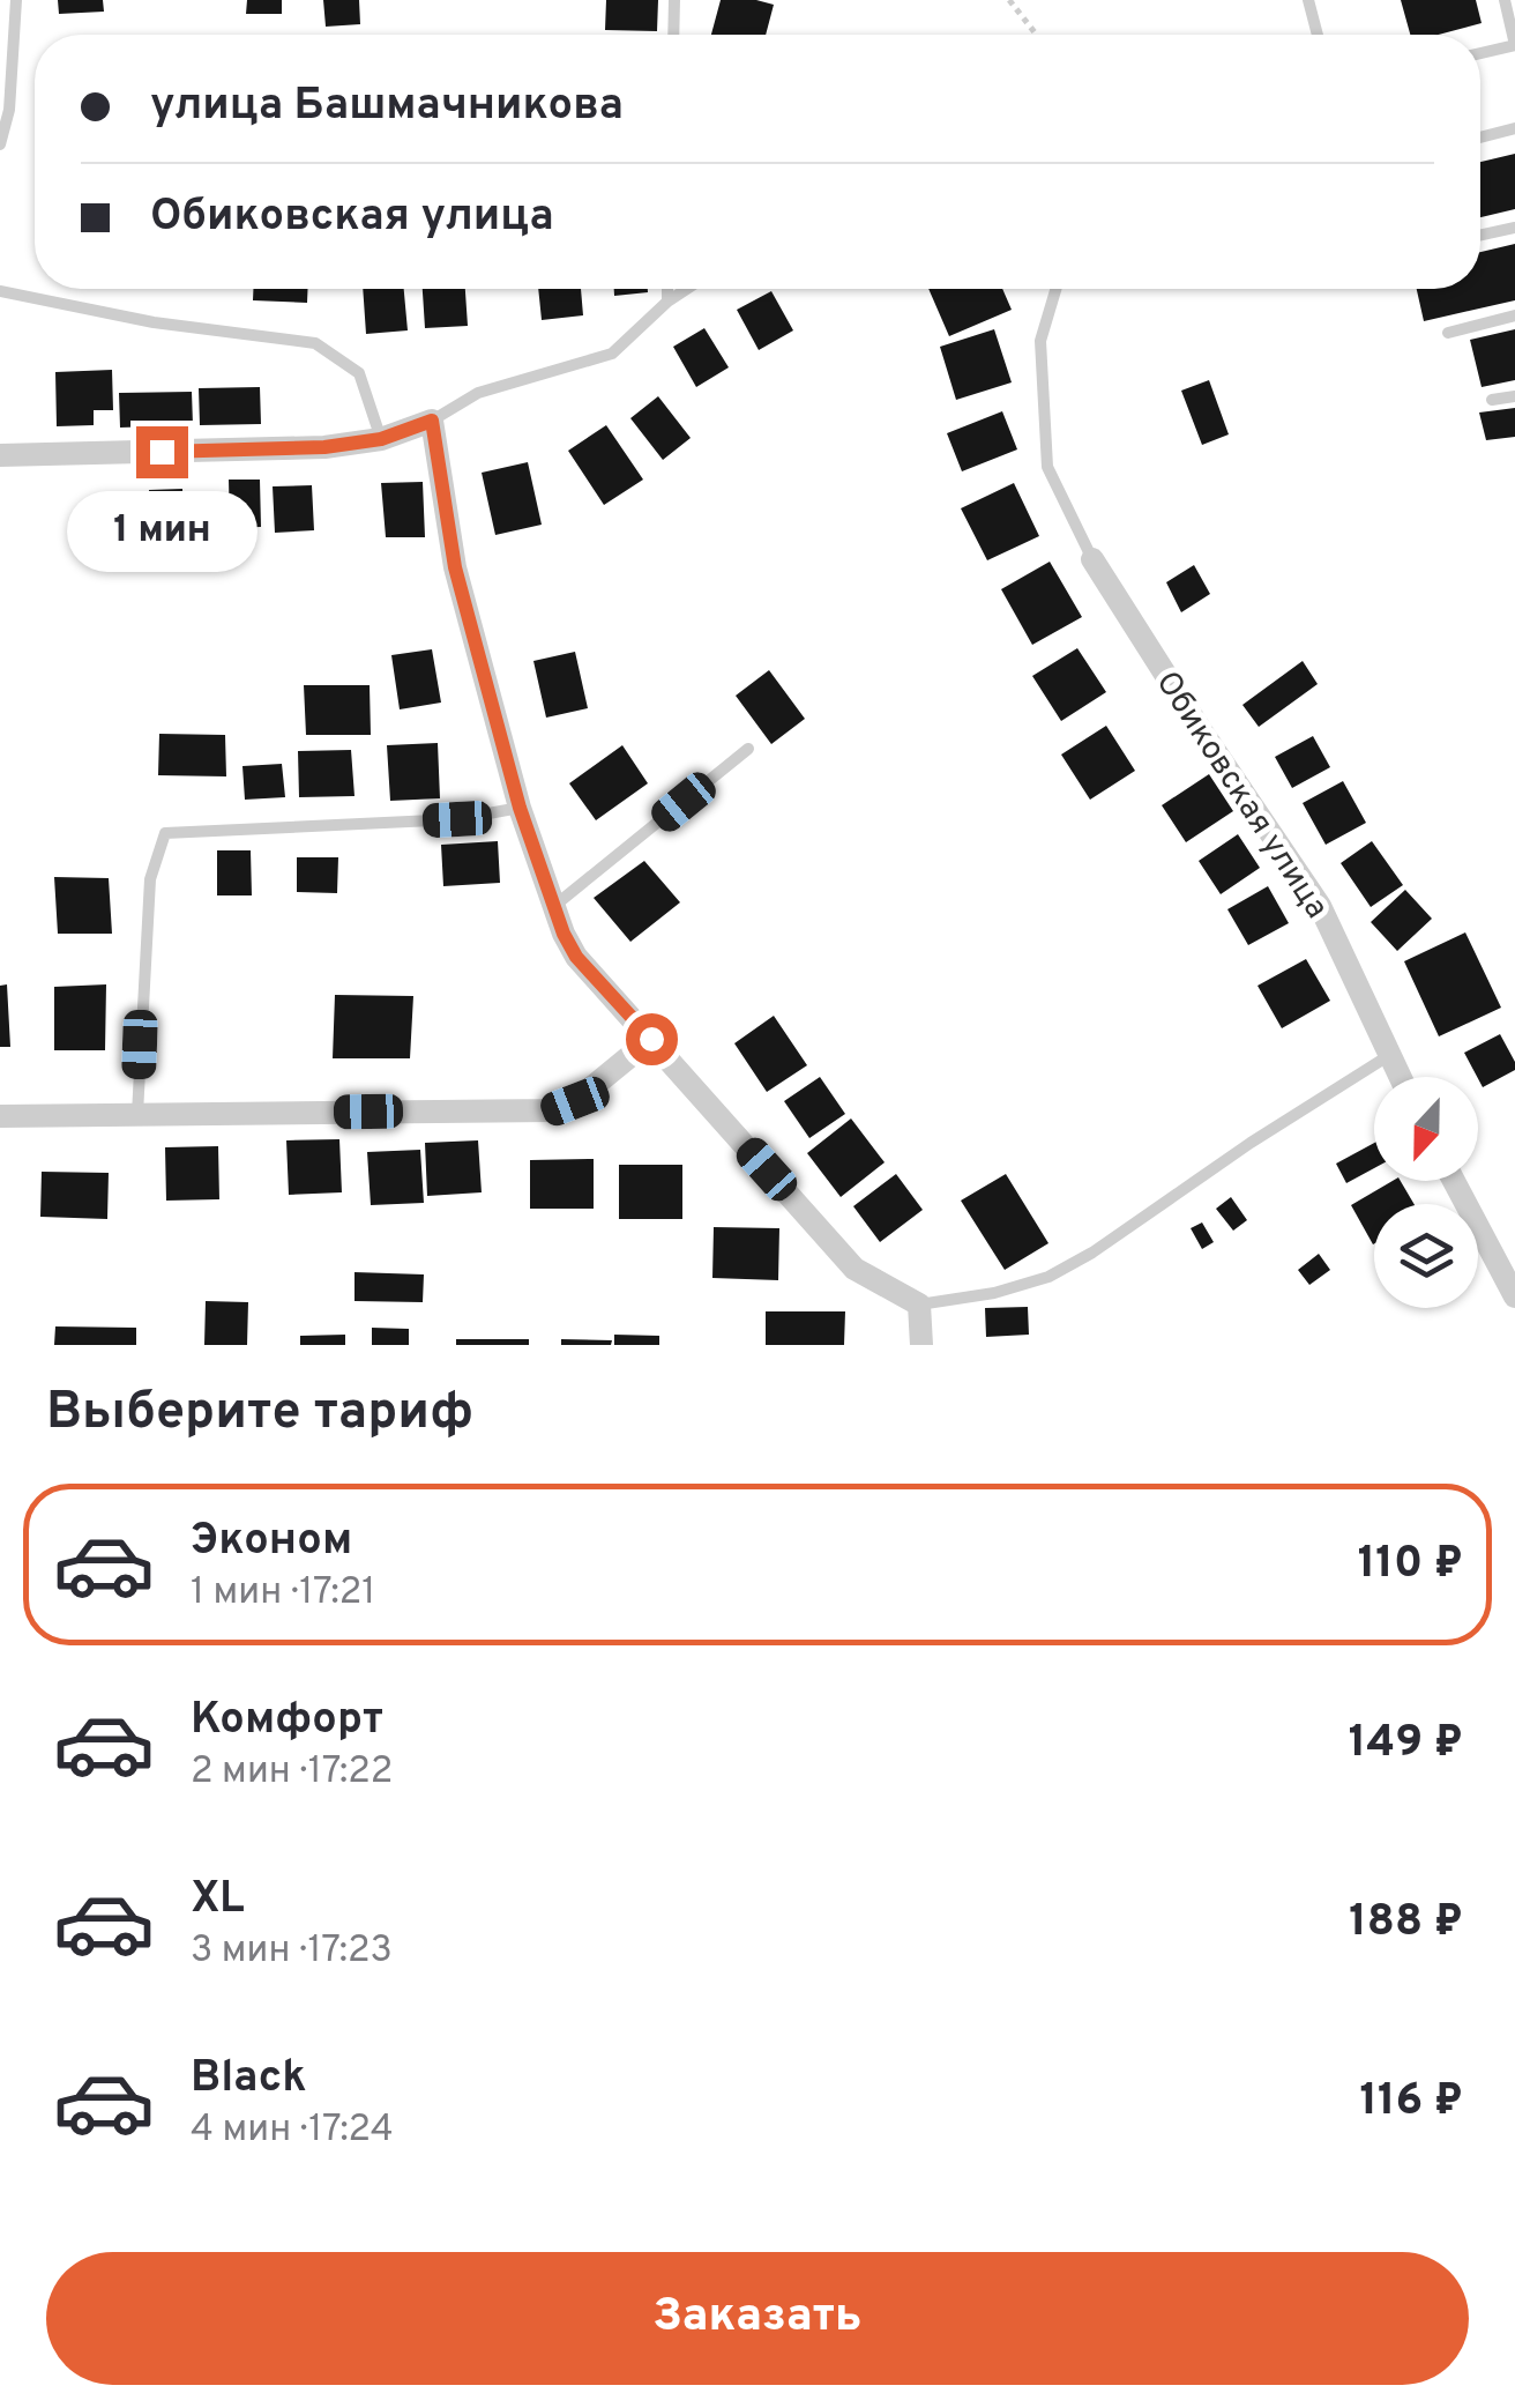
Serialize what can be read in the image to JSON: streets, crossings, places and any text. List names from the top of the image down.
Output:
{
  "streets": {
    "street": ["Обиковская улица"]
  },
  "north": "bottom",
  "page": {
    "banner": ["улица Башмачникова", "Обиковская улица"],
    "bubble": "1 мин",
    "heading": "Выберите тариф",
    "list": [
      {
        "name": "Эконом",
        "note": "1 мин · 17:21",
        "value": "110 ₽"
      },
      {
        "name": "Комфорт",
        "note": "2 мин · 17:22",
        "value": "149 ₽"
      },
      {
        "name": "XL",
        "note": "3 мин · 17:23",
        "value": "188 ₽"
      },
      {
        "name": "Black",
        "note": "4 мин · 17:24",
        "value": "116 ₽"
      }
    ],
    "buttons": "Заказать"
  }
}
